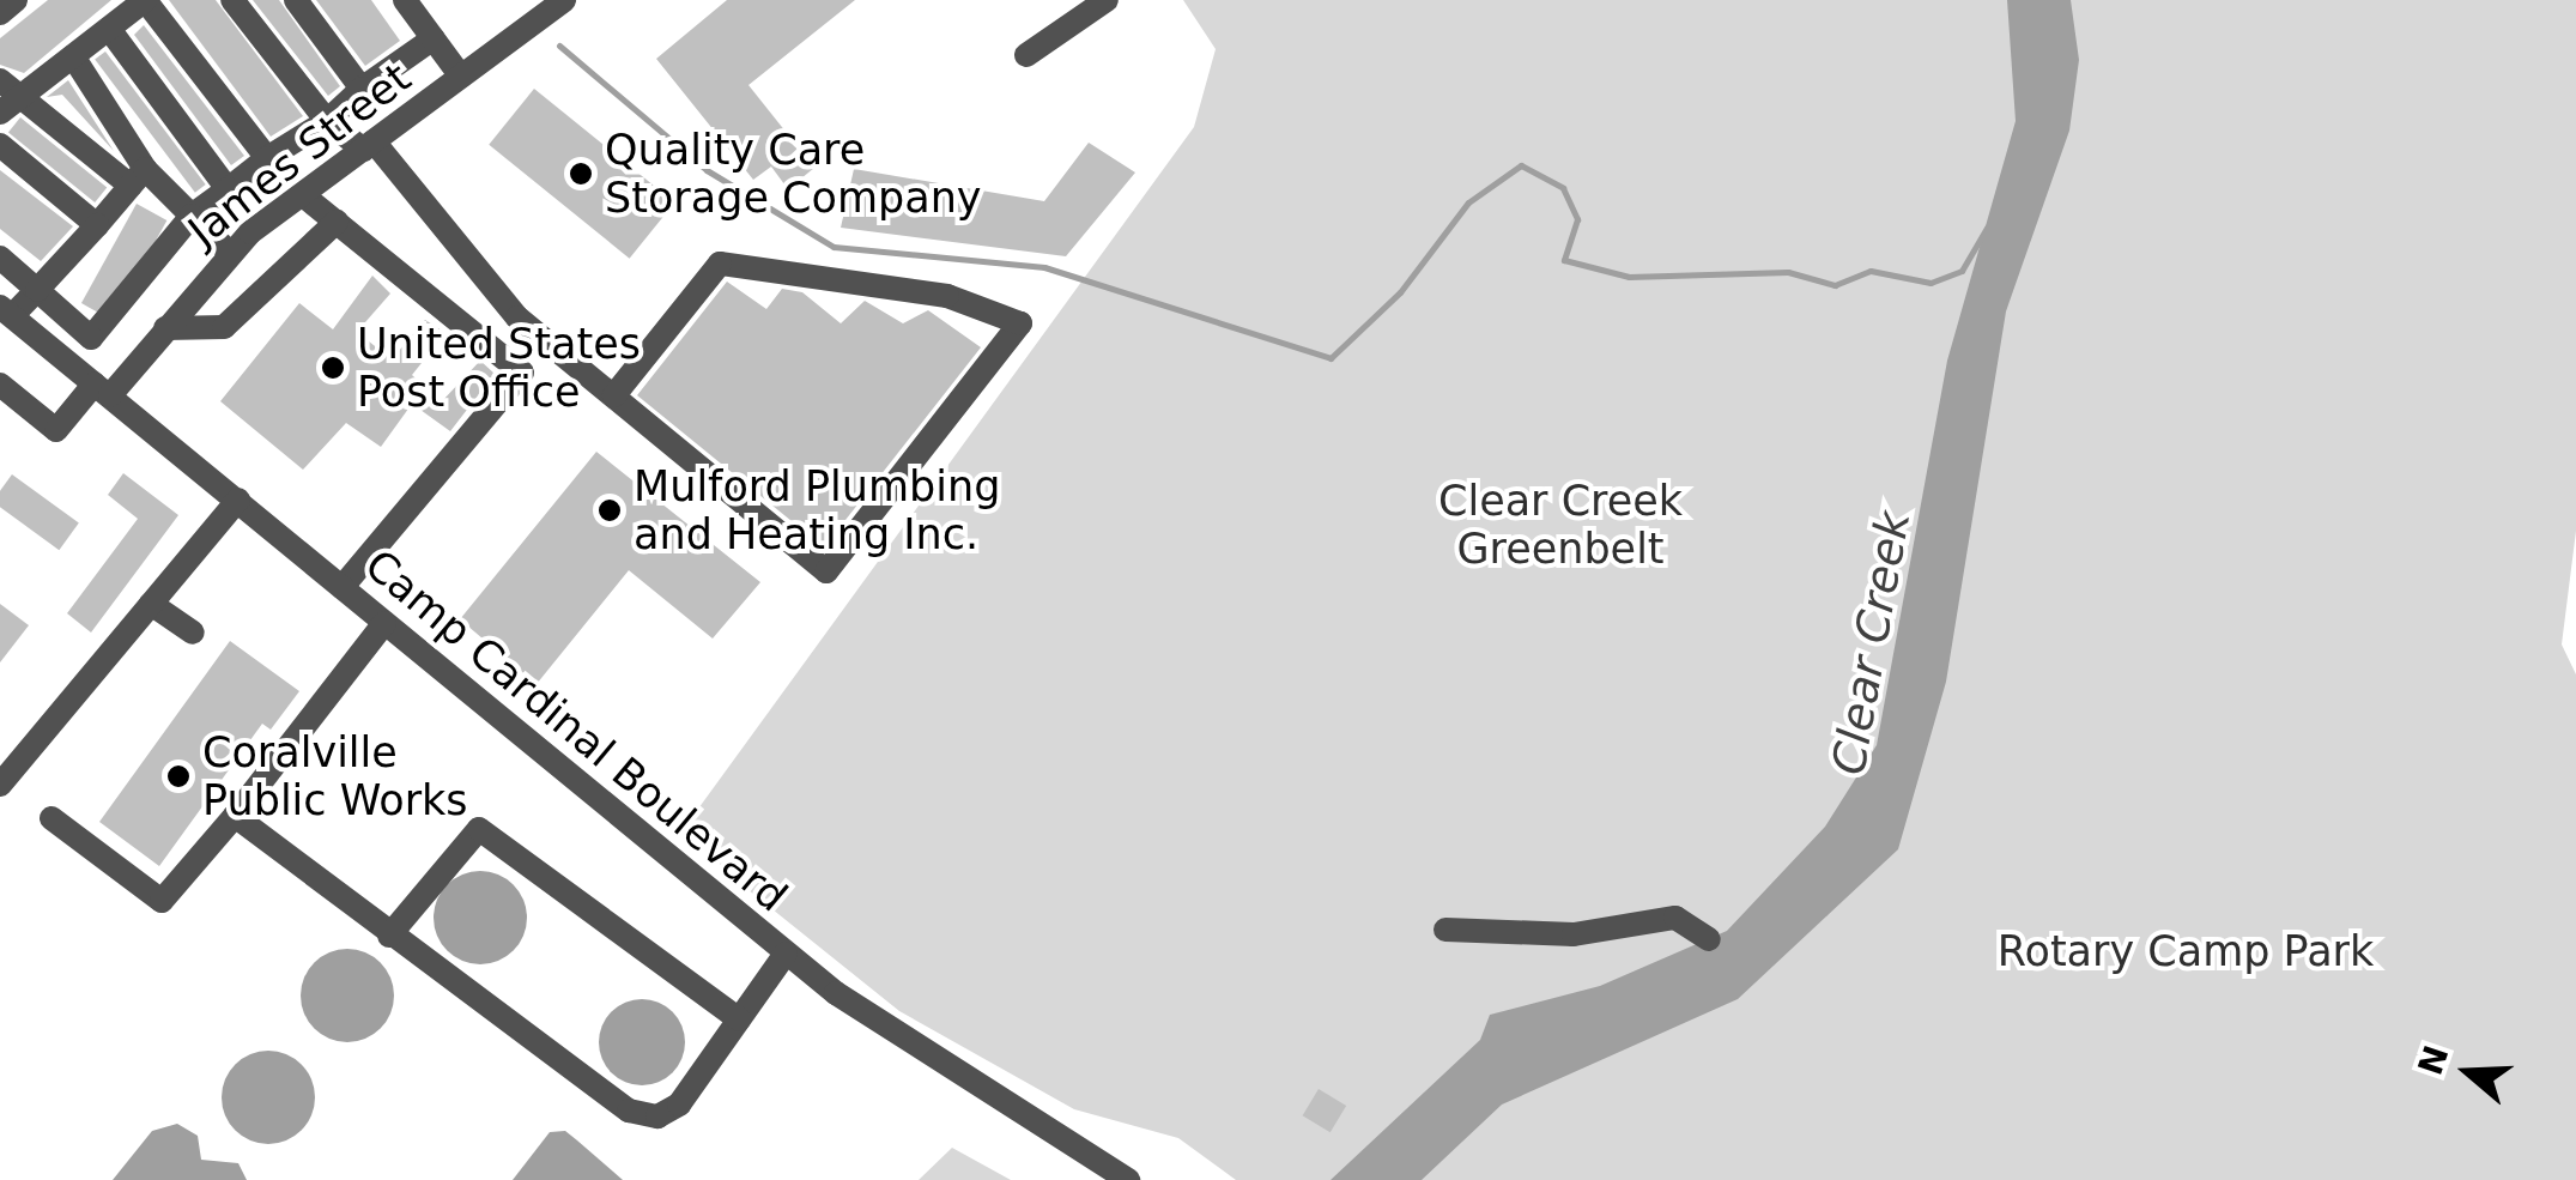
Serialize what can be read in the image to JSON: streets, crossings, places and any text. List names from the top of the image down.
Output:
{
  "streets": {
    "street": ["James Street", "Camp Cardinal Boulevard"]
  },
  "crossings": [
    ["James Street", "Camp Cardinal Boulevard"]
  ],
  "water": ["Clear Creek"],
  "parks": ["Clear Creek Greenbelt", "Rotary Camp Park"],
  "places": [
    "Quality Care Storage Company",
    "United States Post Office",
    "Mulford Plumbing and Heating Inc.",
    "Coralville Public Works"
  ],
  "north": "left"
}
